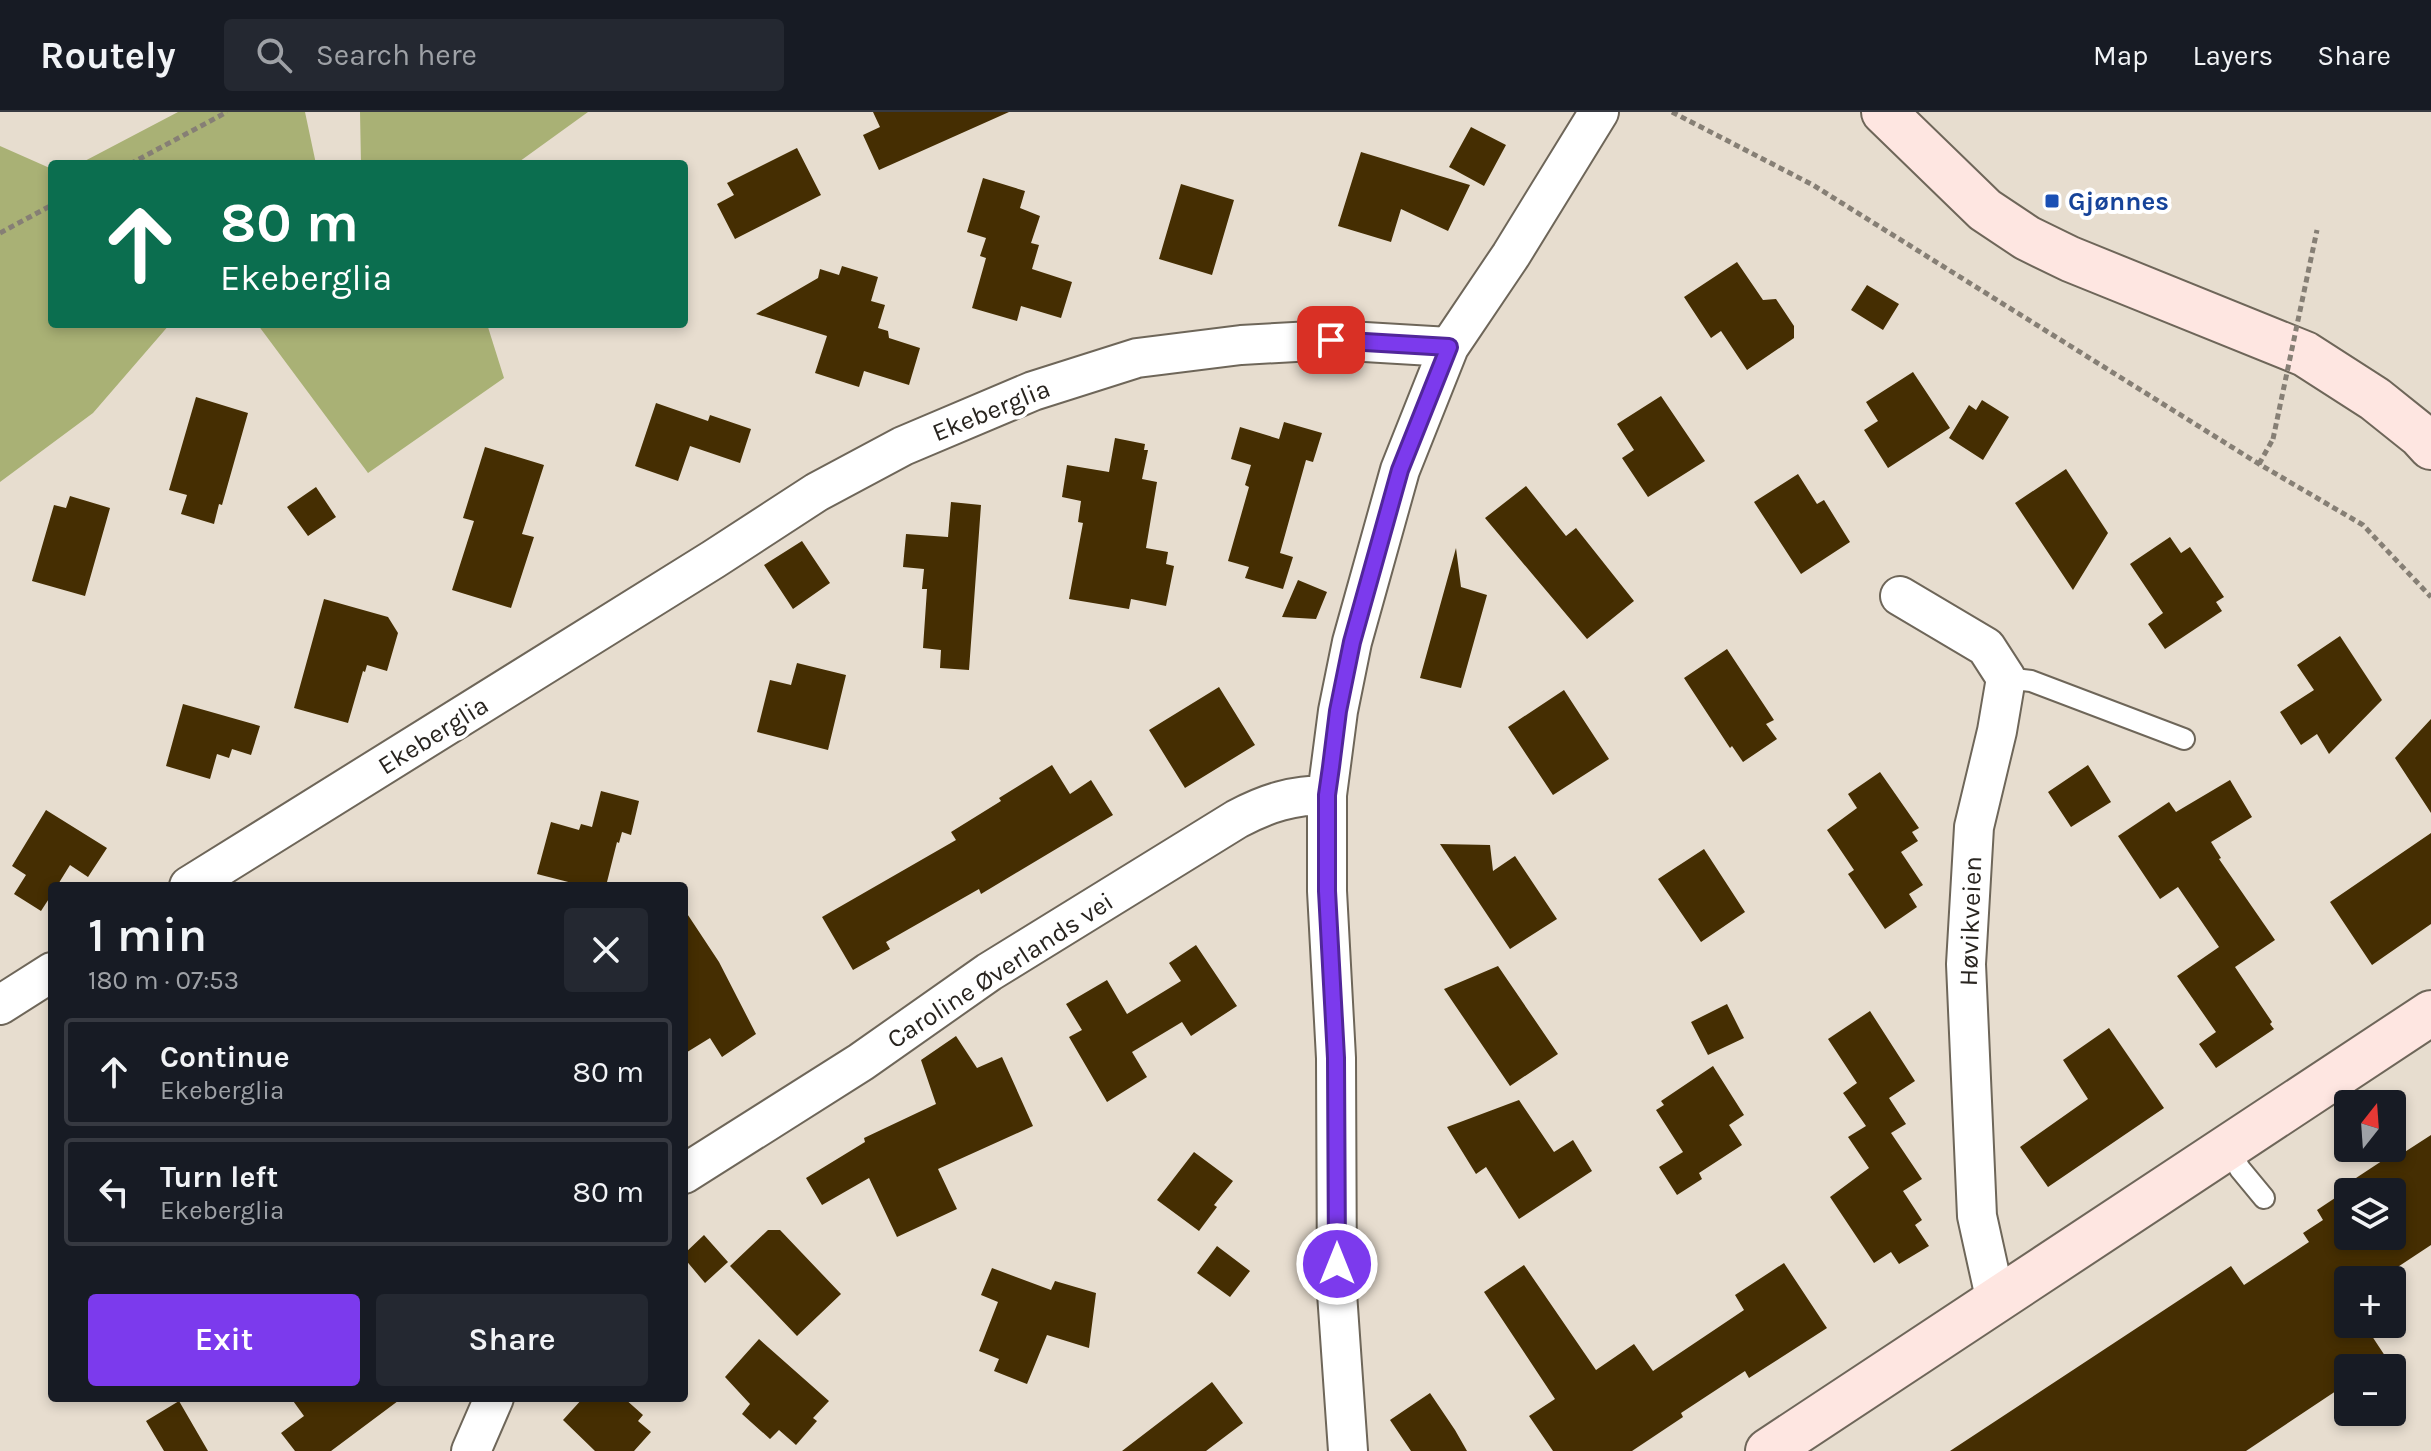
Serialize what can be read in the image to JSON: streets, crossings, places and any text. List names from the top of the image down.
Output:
{
  "streets": {
    "street": ["Ekeberglia", "Høvikveien", "Caroline Øverlands vei"]
  },
  "places": {
    "transit": ["Gjønnes"]
  },
  "north": "top",
  "page": {
    "header": "Routely",
    "search": "Search here",
    "nav": ["Map", "Layers", "Share"],
    "turn": ["80 m", "Ekeberglia"],
    "heading": ["1 min", "180 m · 07:53"],
    "list": [
      {
        "name": "Continue",
        "note": "Ekeberglia",
        "value": "80 m"
      },
      {
        "name": "Turn left",
        "note": "Ekeberglia",
        "value": "80 m"
      }
    ],
    "map_buttons": ["+", "−"],
    "buttons": ["Exit", "Share"]
  }
}
